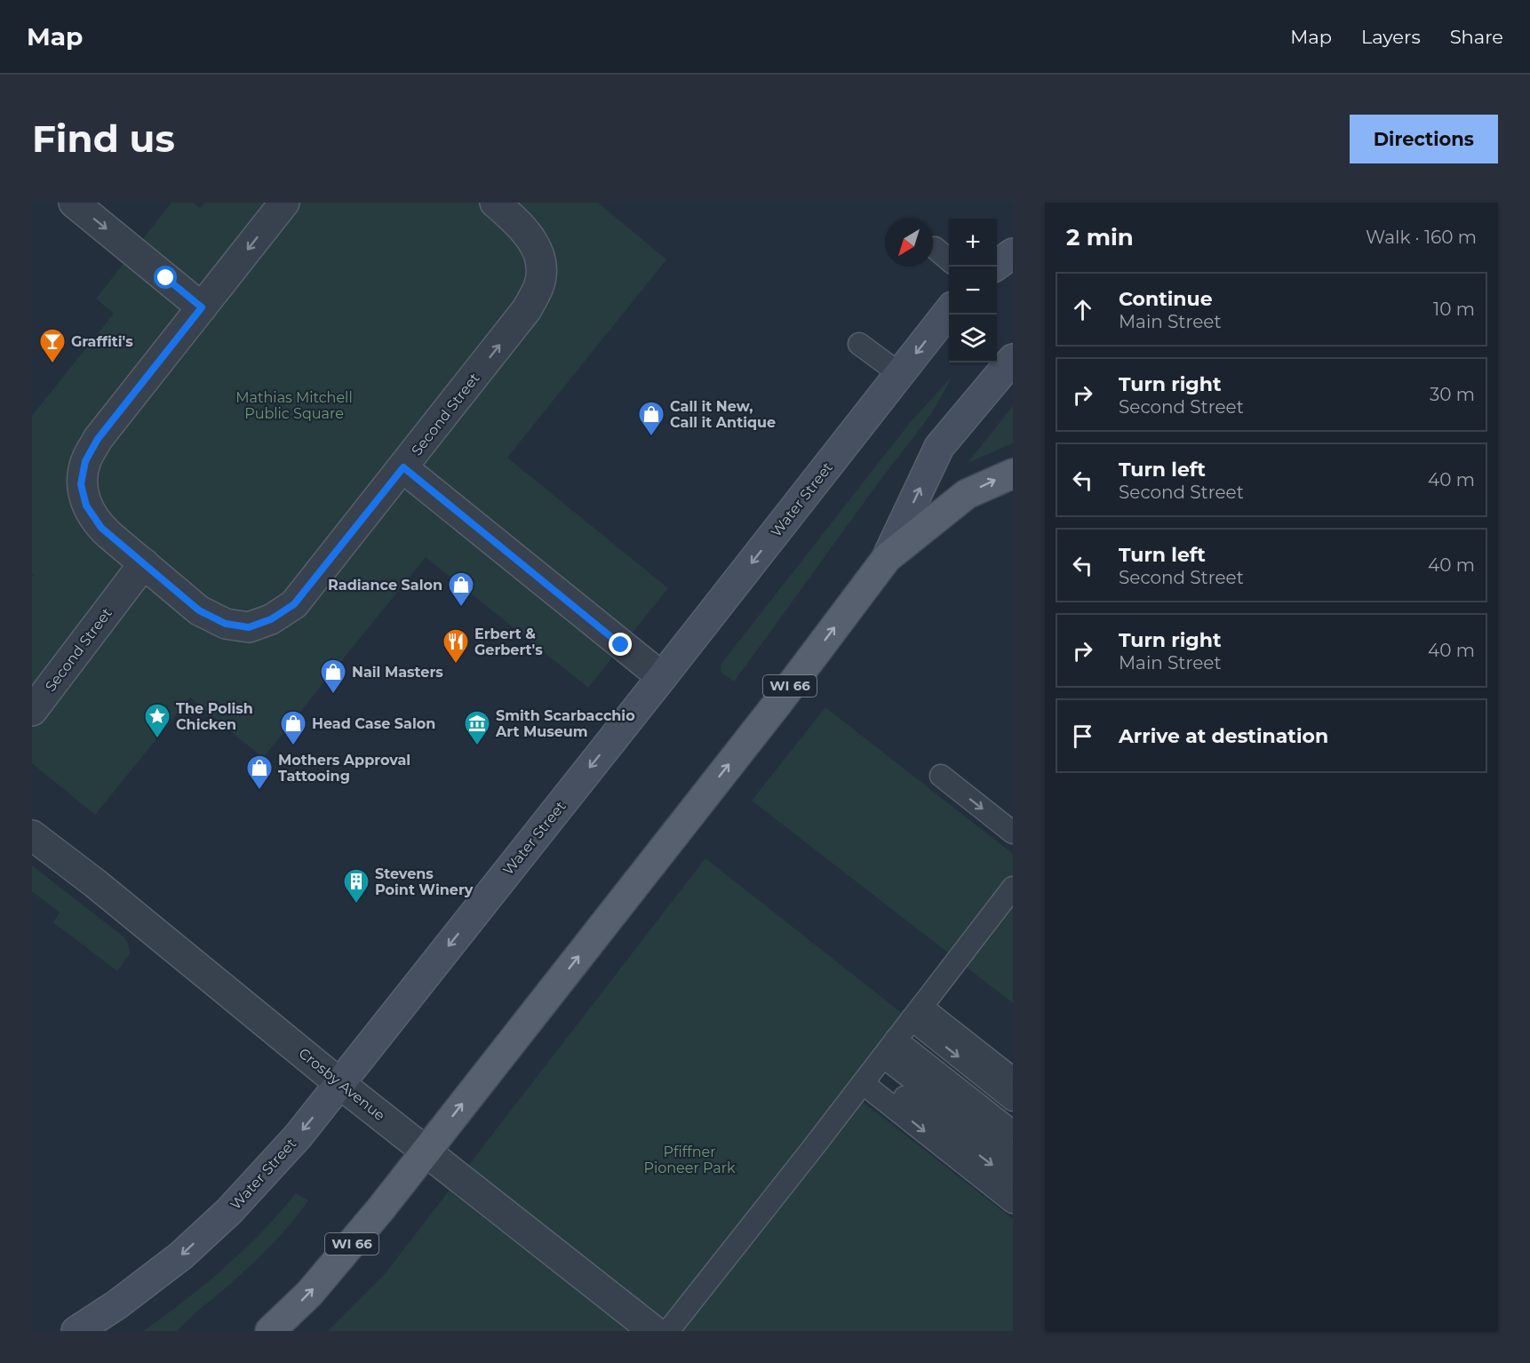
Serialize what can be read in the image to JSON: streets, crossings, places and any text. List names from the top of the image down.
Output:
{
  "streets": {
    "main road": ["WI 66"],
    "street": ["Second Street", "Water Street", "Crosby Avenue"]
  },
  "crossings": [
    ["Water Street", "Crosby Avenue"],
    ["WI 66", "Crosby Avenue"]
  ],
  "one_way": ["Water Street"],
  "parks": ["Mathias Mitchell Public Square", "Pfiffner Pioneer Park"],
  "places": {
    "bar": ["Graffiti's"],
    "shop": [
      "Call it New, Call it Antique",
      "Radiance Salon",
      "Nail Masters",
      "Head Case Salon",
      "Mothers Approval Tattooing"
    ],
    "restaurant": ["Erbert & Gerbert's"],
    "place": ["The Polish Chicken"],
    "museum": ["Smith Scarbacchio Art Museum"],
    "building": ["Stevens Point Winery"]
  },
  "north": "bottom left",
  "page": {
    "header": "Map",
    "nav": ["Map", "Layers", "Share"],
    "buttons": "Directions",
    "title": "Find us",
    "heading": ["2 min", "Walk · 160 m"],
    "map_buttons": ["+", "−"],
    "list": [
      ["Continue", "Main Street", "10 m"],
      ["Turn right", "Second Street", "30 m"],
      ["Turn left", "Second Street", "40 m"],
      ["Turn left", "Second Street", "40 m"],
      ["Turn right", "Main Street", "40 m"],
      "Arrive at destination"
    ]
  }
}
